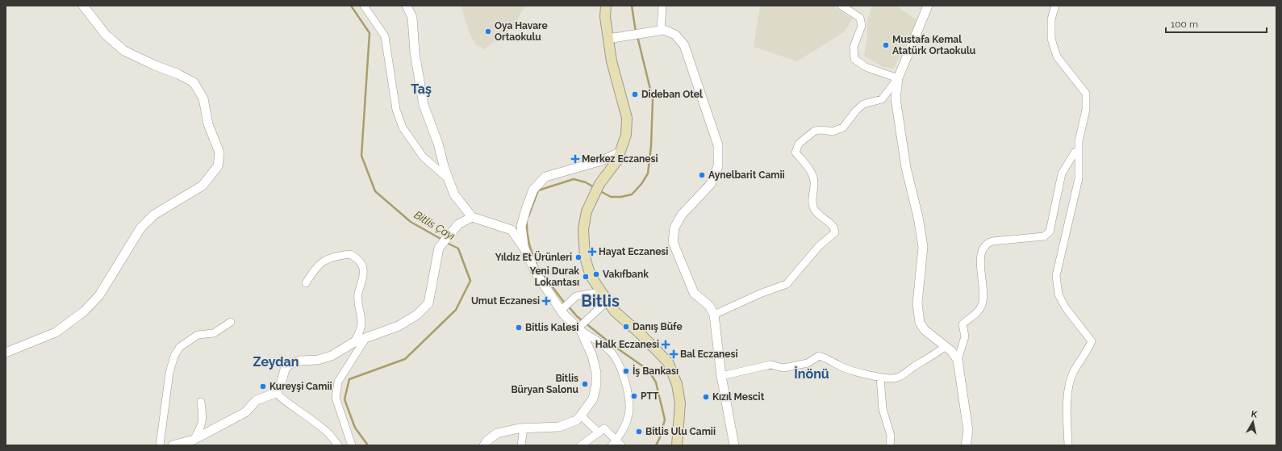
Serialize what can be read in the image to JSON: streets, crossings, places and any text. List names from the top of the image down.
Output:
{
  "districts": [
    "Taş",
    "Bitlis",
    "Zeydan",
    "İnönü"
  ],
  "water": ["Bitlis Çayı"],
  "places": {
    "other": [
      "Oya Havare Ortaokulu",
      "Mustafa Kemal Atatürk Ortaokulu",
      "Dideban Otel",
      "Aynelbarit Camii",
      "Yıldız Et Ürünleri",
      "Vakıfbank",
      "Yeni Durak Lokantası",
      "Danış Büfe",
      "Bitlis Kalesi",
      "İş Bankası",
      "Bitlis Büryan Salonu",
      "Kureyşi Camii",
      "PTT",
      "Kızıl Mescit",
      "Bitlis Ulu Camii"
    ],
    "health": [
      "Merkez Eczanesi",
      "Hayat Eczanesi",
      "Umut Eczanesi",
      "Halk Eczanesi",
      "Bal Eczanesi"
    ]
  },
  "scale_bar": "100 m",
  "north": "top"
}
